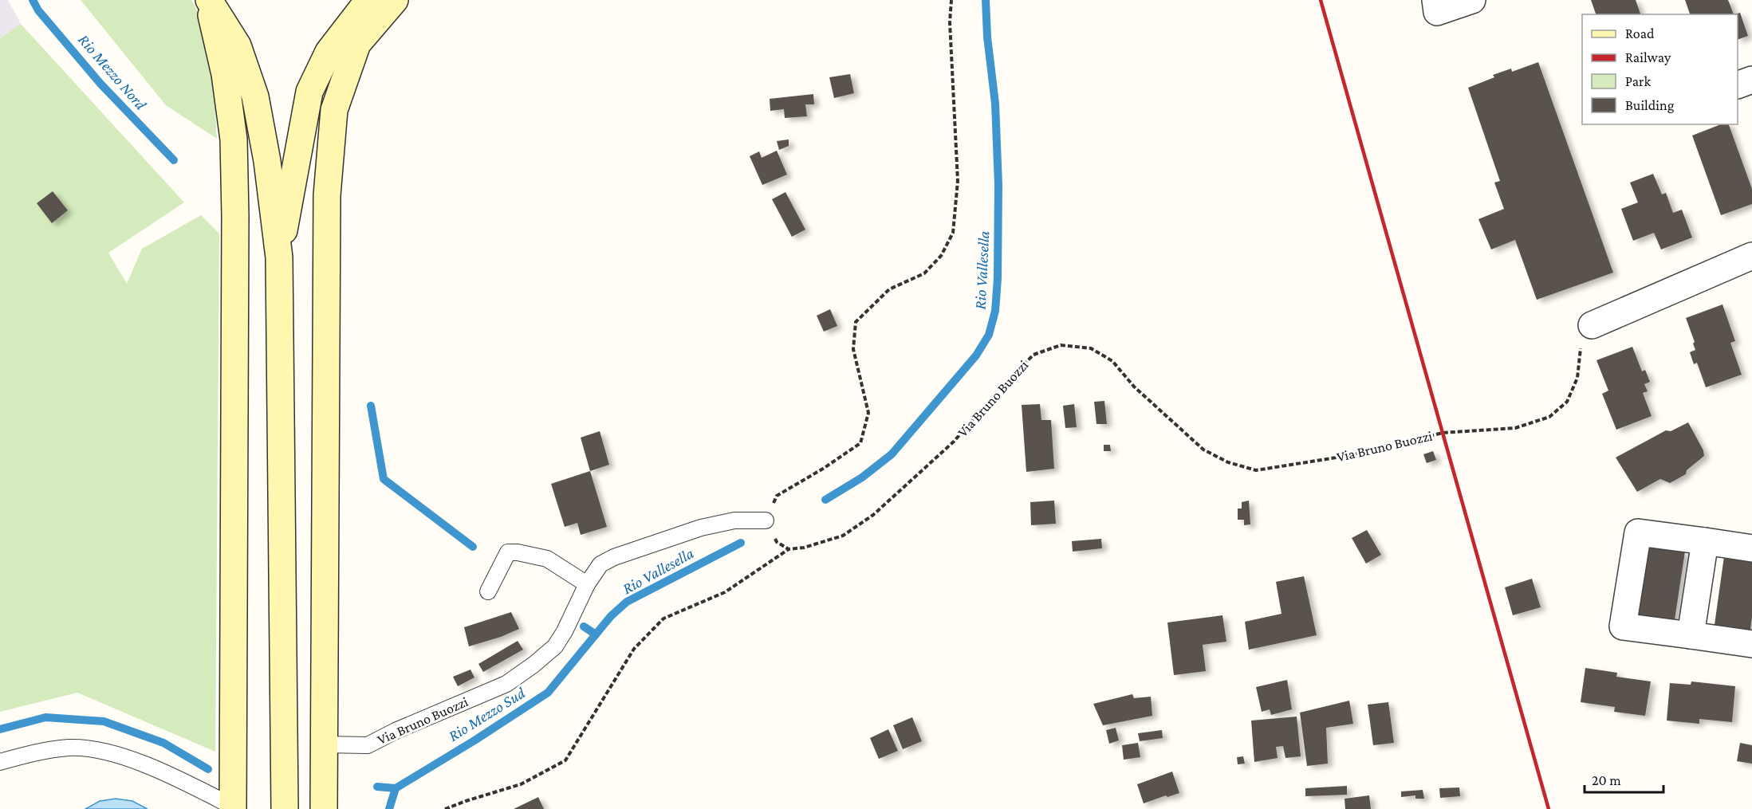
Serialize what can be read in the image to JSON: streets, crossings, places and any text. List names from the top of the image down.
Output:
{
  "streets": {
    "lane": ["Via Bruno Buozzi"]
  },
  "water": ["Rio Mezzo Nord", "Rio Vallesella", "Rio Mezzo Sud"],
  "legend": [
    "Road",
    "Railway",
    "Park",
    "Building"
  ],
  "scale_bar": "20 m"
}
